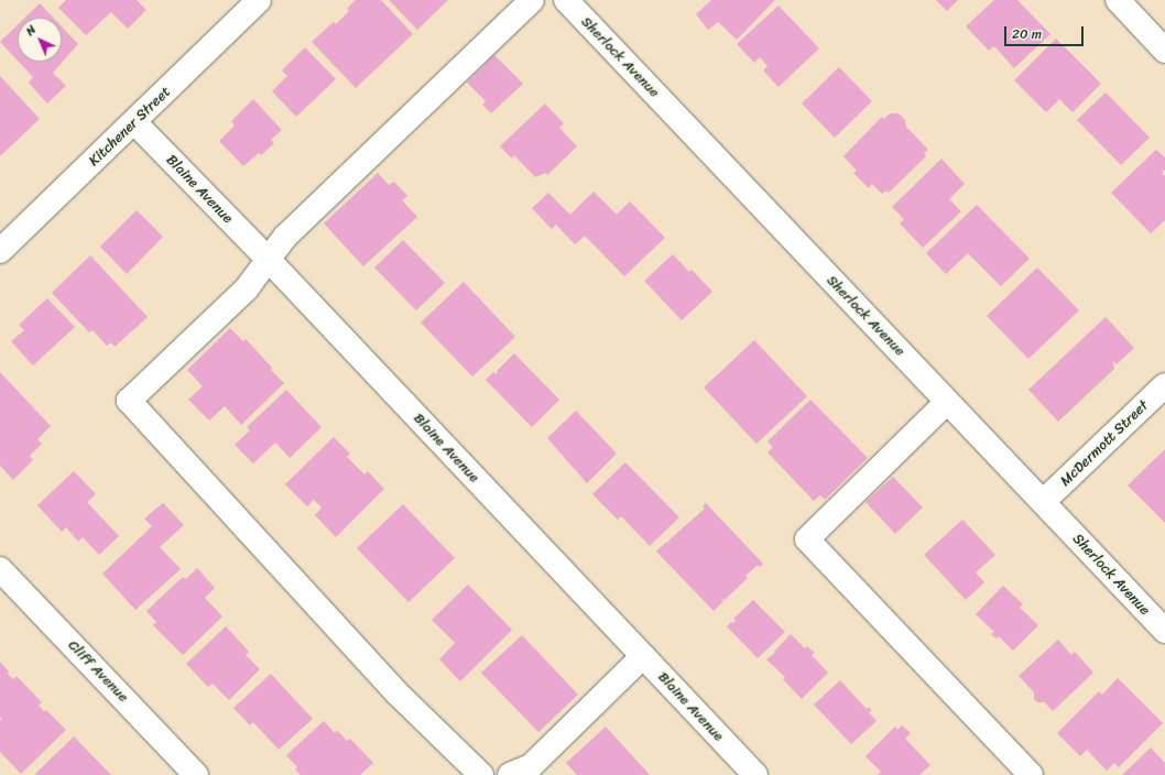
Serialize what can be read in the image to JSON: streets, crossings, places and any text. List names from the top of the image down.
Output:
{
  "streets": {
    "street": [
      "Sherlock Avenue",
      "Kitchener Street",
      "Blaine Avenue",
      "McDermott Street",
      "Cliff Avenue"
    ]
  },
  "crossings": [
    ["Sherlock Avenue", "McDermott Street"],
    ["Kitchener Street", "Blaine Avenue"]
  ],
  "scale_bar": "20 m",
  "north": "top left"
}
